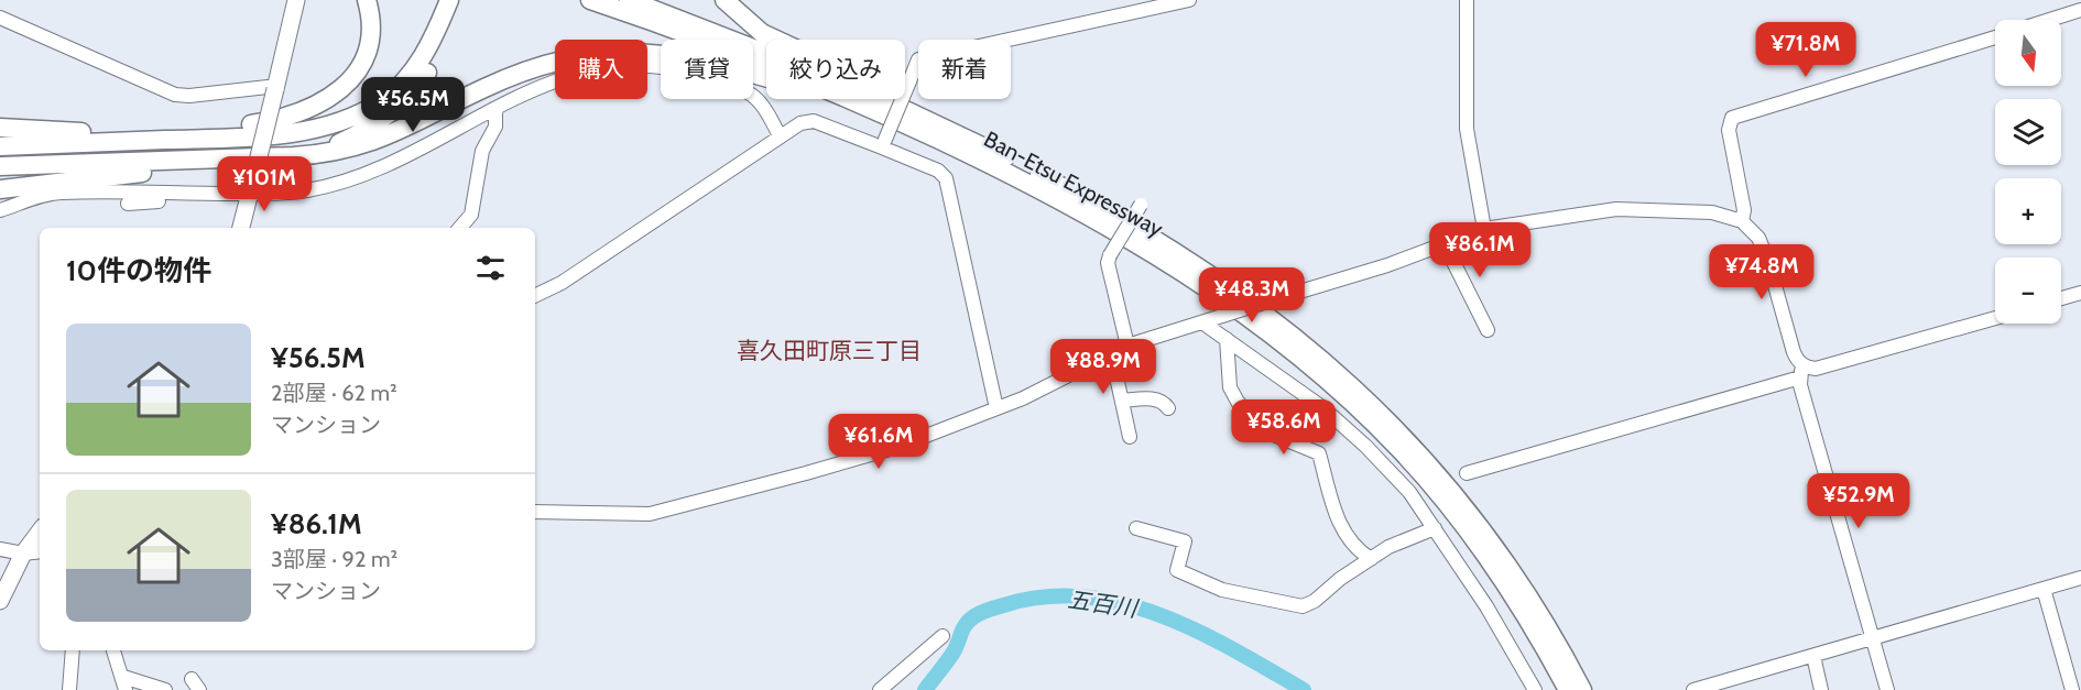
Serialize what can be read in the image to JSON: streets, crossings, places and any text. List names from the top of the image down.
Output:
{
  "streets": {
    "highway": ["Ban-Etsu Expressway"]
  },
  "districts": ["喜久田町原三丁目"],
  "water": ["五百川"],
  "north": "bottom",
  "page": {
    "map_buttons": ["+", "−"],
    "price": [
      "¥71.8M",
      "¥56.5M",
      "¥101M",
      "¥86.1M",
      "¥74.8M",
      "¥48.3M",
      "¥88.9M",
      "¥58.6M",
      "¥61.6M",
      "¥52.9M"
    ],
    "chip": [
      "購入",
      "賃貸",
      "絞り込み",
      "新着"
    ],
    "heading": "10件の物件",
    "list": [
      {
        "name": "¥56.5M",
        "note": "2部屋 · 62 m² · マンション"
      },
      {
        "name": "¥86.1M",
        "note": "3部屋 · 92 m² · マンション"
      }
    ]
  }
}
